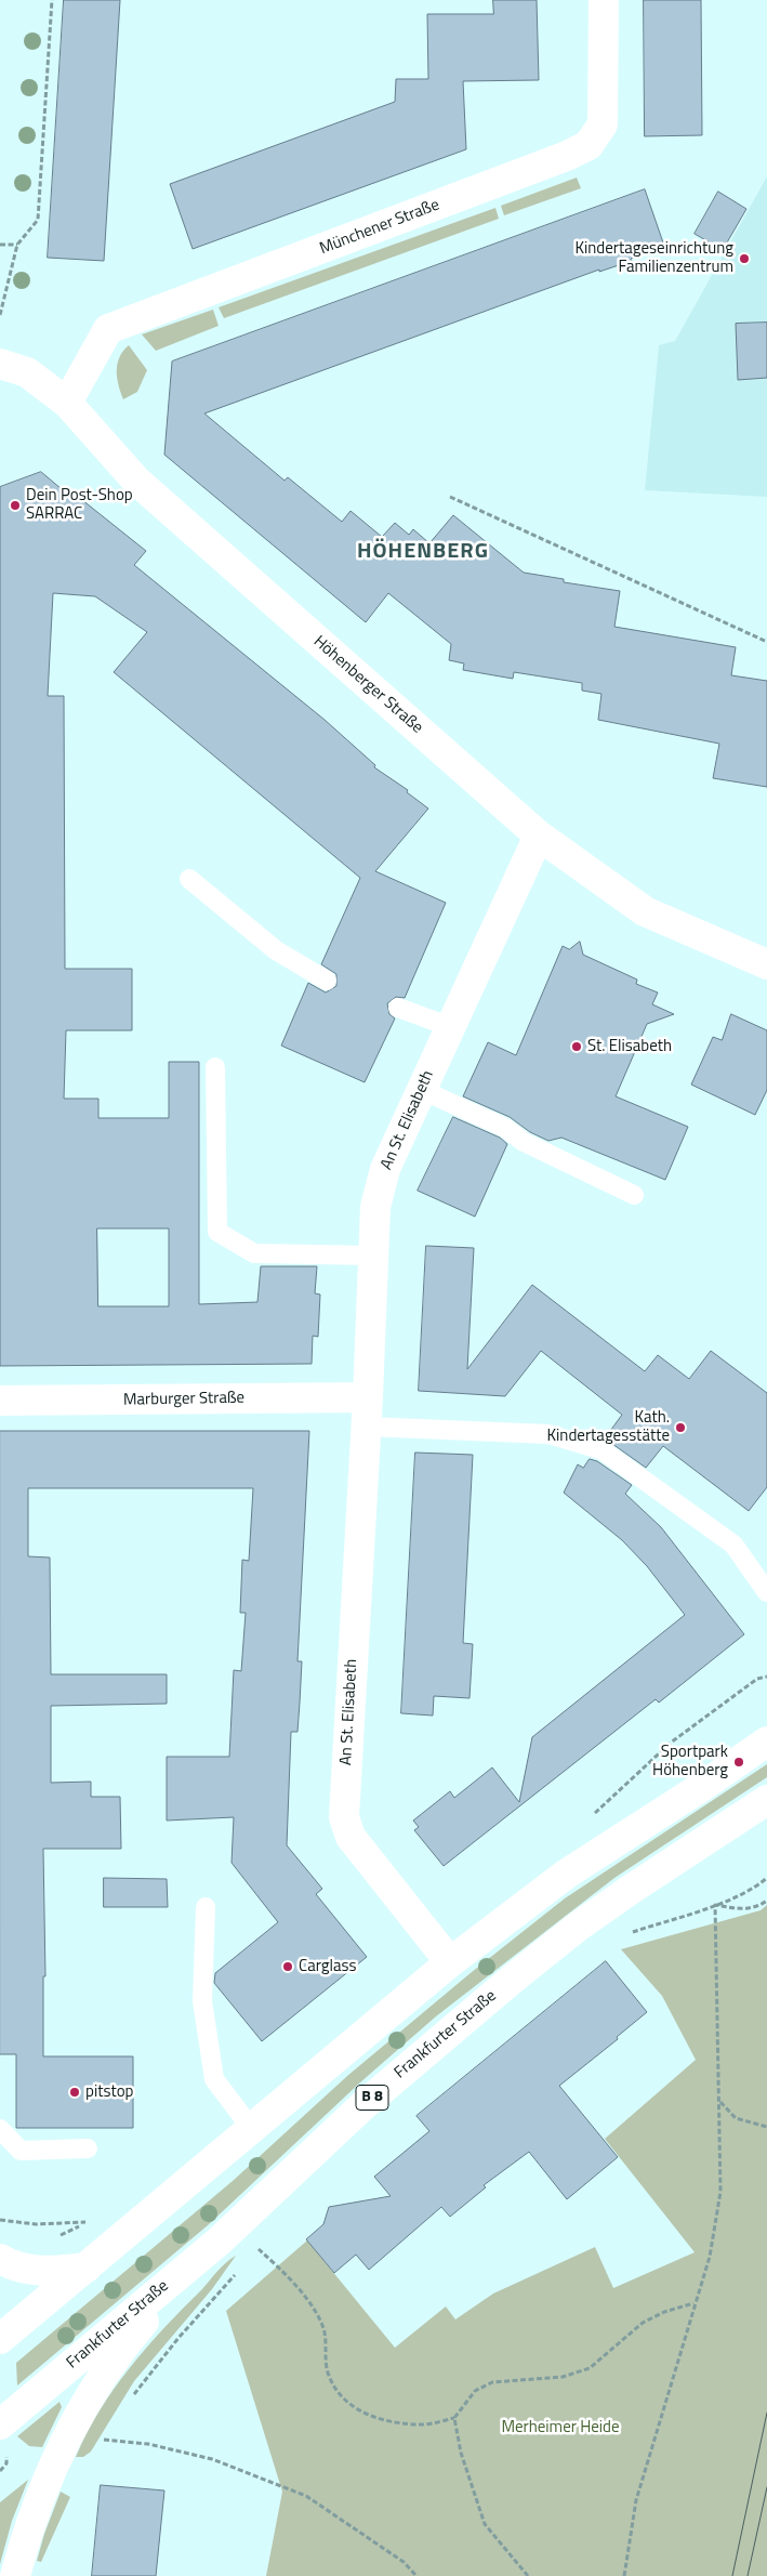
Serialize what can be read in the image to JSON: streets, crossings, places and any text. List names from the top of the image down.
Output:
{
  "streets": {
    "street": [
      "Münchener Straße",
      "Höhenberger Straße",
      "An St. Elisabeth",
      "Marburger Straße",
      "Frankfurter Straße",
      "B 8"
    ]
  },
  "crossings": [
    ["Münchener Straße", "Höhenberger Straße"],
    ["Höhenberger Straße", "An St. Elisabeth"],
    ["An St. Elisabeth", "Marburger Straße"]
  ],
  "districts": ["HÖHENBERG"],
  "parks": ["Merheimer Heide"],
  "places": [
    "Kindertageseinrichtung Familienzentrum",
    "Dein Post-Shop SARRAC",
    "St. Elisabeth",
    "Kath. Kindertagesstätte",
    "Sportpark Höhenberg",
    "Carglass",
    "pitstop"
  ]
}
